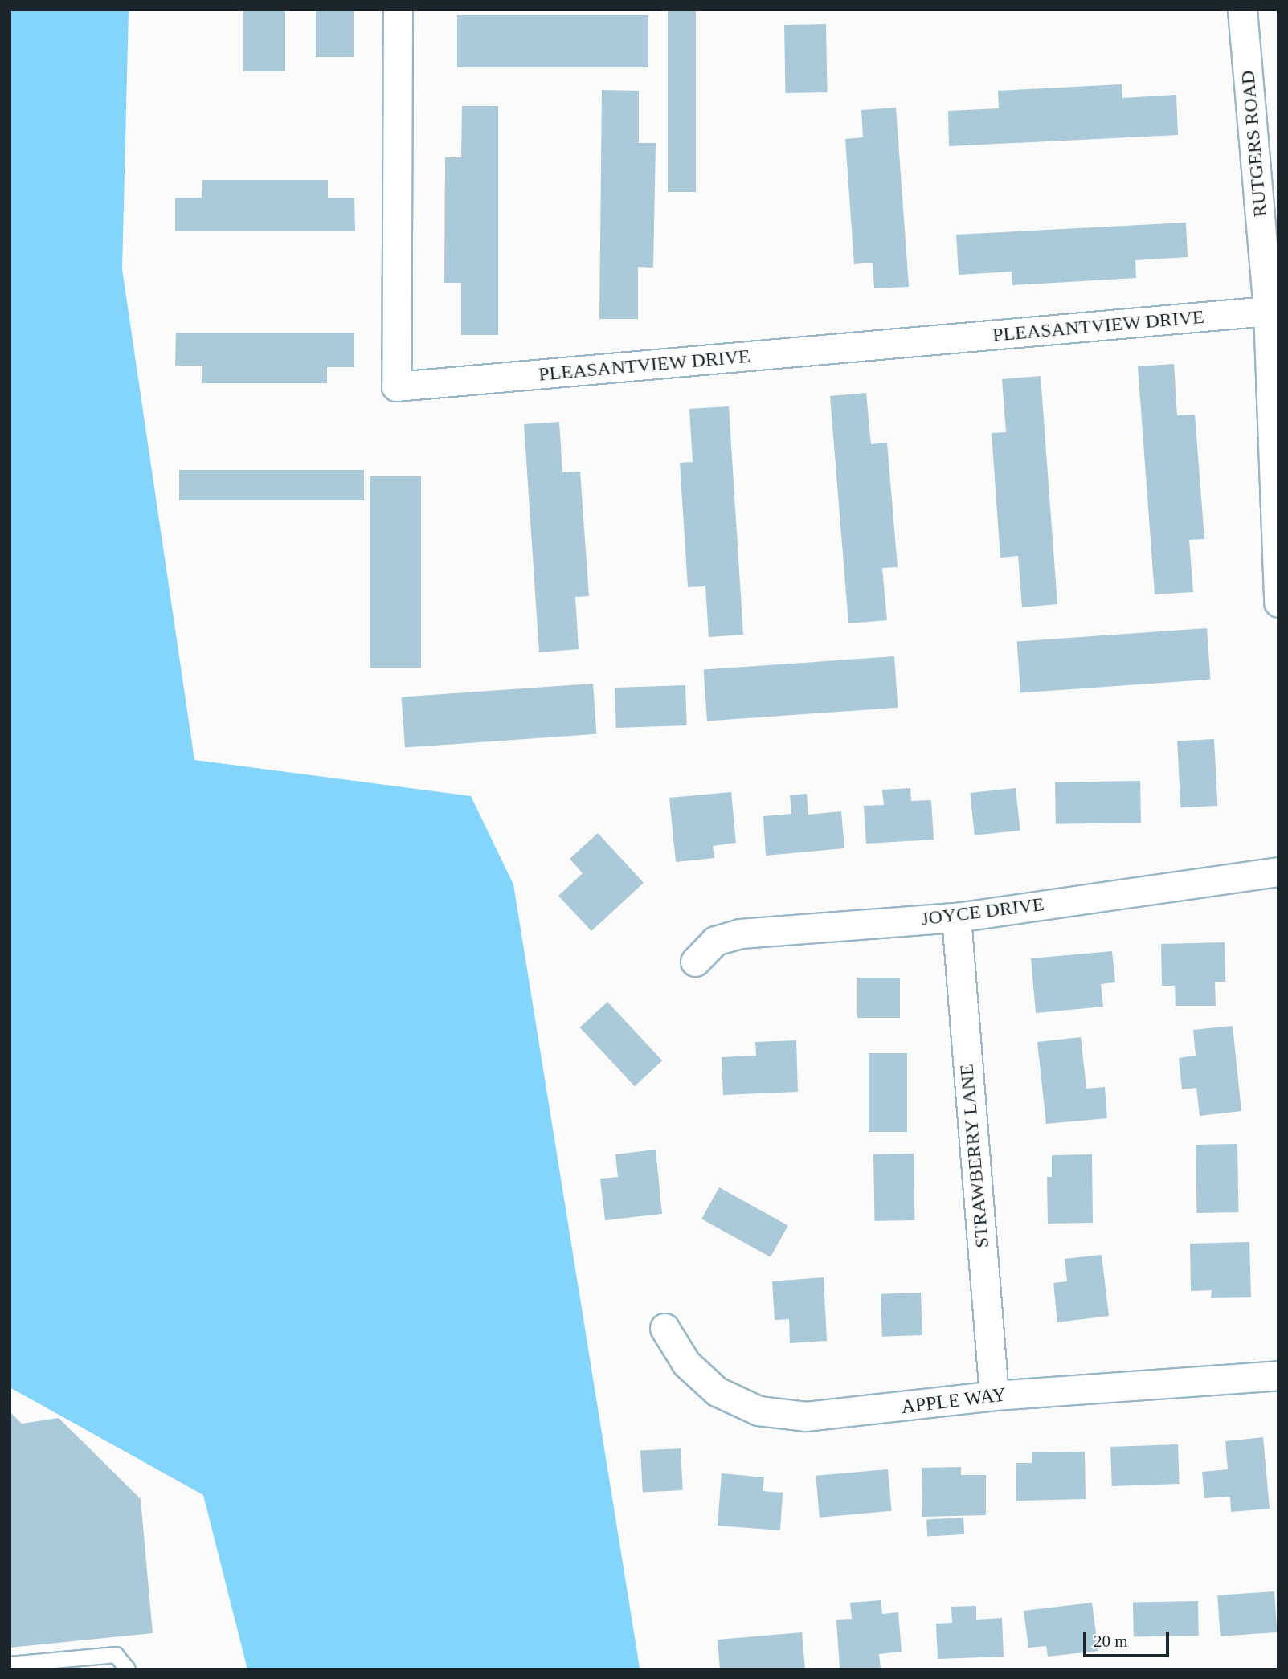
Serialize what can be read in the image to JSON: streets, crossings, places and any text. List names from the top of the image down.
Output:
{
  "streets": {
    "street": [
      "RUTGERS ROAD",
      "PLEASANTVIEW DRIVE",
      "JOYCE DRIVE",
      "STRAWBERRY LANE",
      "APPLE WAY"
    ]
  },
  "crossings": [
    ["RUTGERS ROAD", "PLEASANTVIEW DRIVE"],
    ["JOYCE DRIVE", "STRAWBERRY LANE"],
    ["STRAWBERRY LANE", "APPLE WAY"]
  ],
  "scale_bar": "20 m"
}
